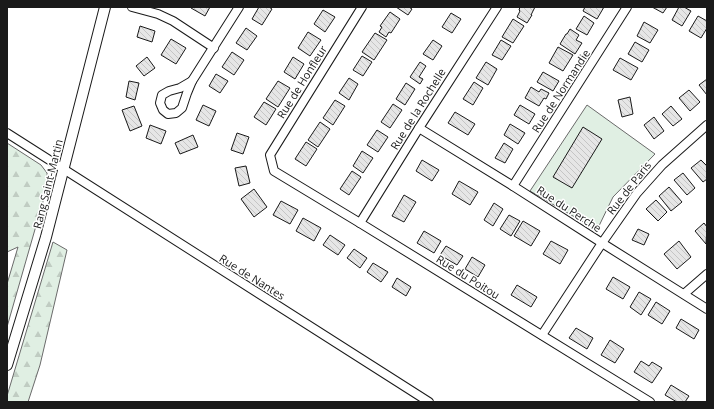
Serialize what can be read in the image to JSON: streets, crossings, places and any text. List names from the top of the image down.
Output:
{
  "streets": {
    "street": [
      "Rue de Honfleur",
      "Rue de Normandie",
      "Rue de la Rochelle",
      "Rang Saint-Martin",
      "Rue de Paris",
      "Rue du Perche",
      "Rue de Nantes",
      "Rue du Poitou"
    ]
  },
  "crossings": [
    ["Rue de Honfleur", "Rue du Poitou"],
    ["Rue de Normandie", "Rue du Perche"],
    ["Rue de la Rochelle", "Rue du Perche"],
    ["Rue de la Rochelle", "Rue du Poitou"],
    ["Rang Saint-Martin", "Rue de Nantes"],
    ["Rue de Paris", "Rue du Perche"],
    ["Rue de Paris", "Rue du Poitou"]
  ]
}
